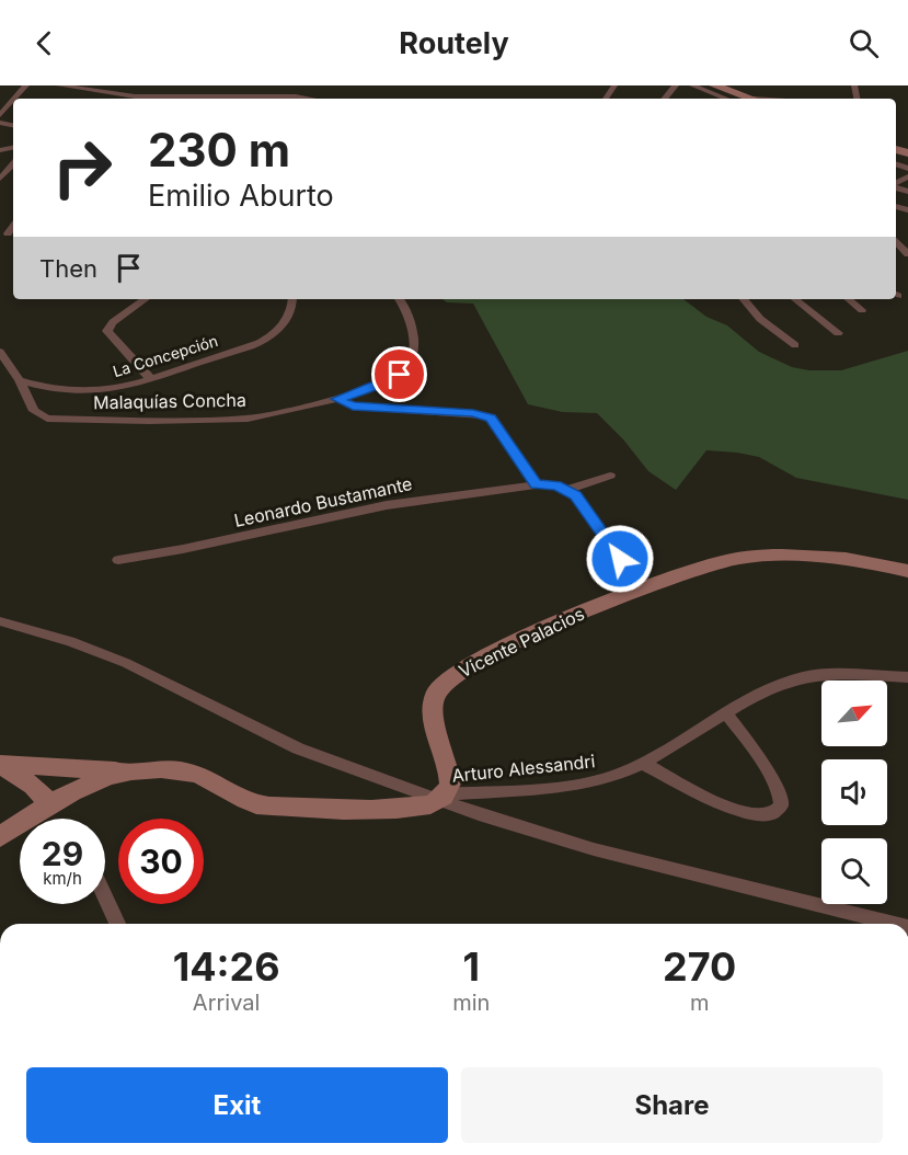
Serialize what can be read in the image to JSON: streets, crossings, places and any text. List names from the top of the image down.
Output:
{
  "streets": {
    "main road": ["Vicente Palacios"],
    "street": [
      "La Concepción",
      "Malaquías Concha",
      "Leonardo Bustamante",
      "Arturo Alessandri"
    ]
  },
  "crossings": [
    ["La Concepción", "Malaquías Concha"],
    ["Malaquías Concha", "Leonardo Bustamante"],
    ["Vicente Palacios", "Arturo Alessandri"]
  ],
  "north": "top right",
  "page": {
    "header": "Routely",
    "turn": ["230 m", "Emilio Aburto"],
    "then": "Then",
    "speed": "29 km/h",
    "limit": "30",
    "eta": [
      "14:26",
      "Arrival",
      "1",
      "min",
      "270",
      "m"
    ],
    "buttons": ["Exit", "Share"]
  }
}
